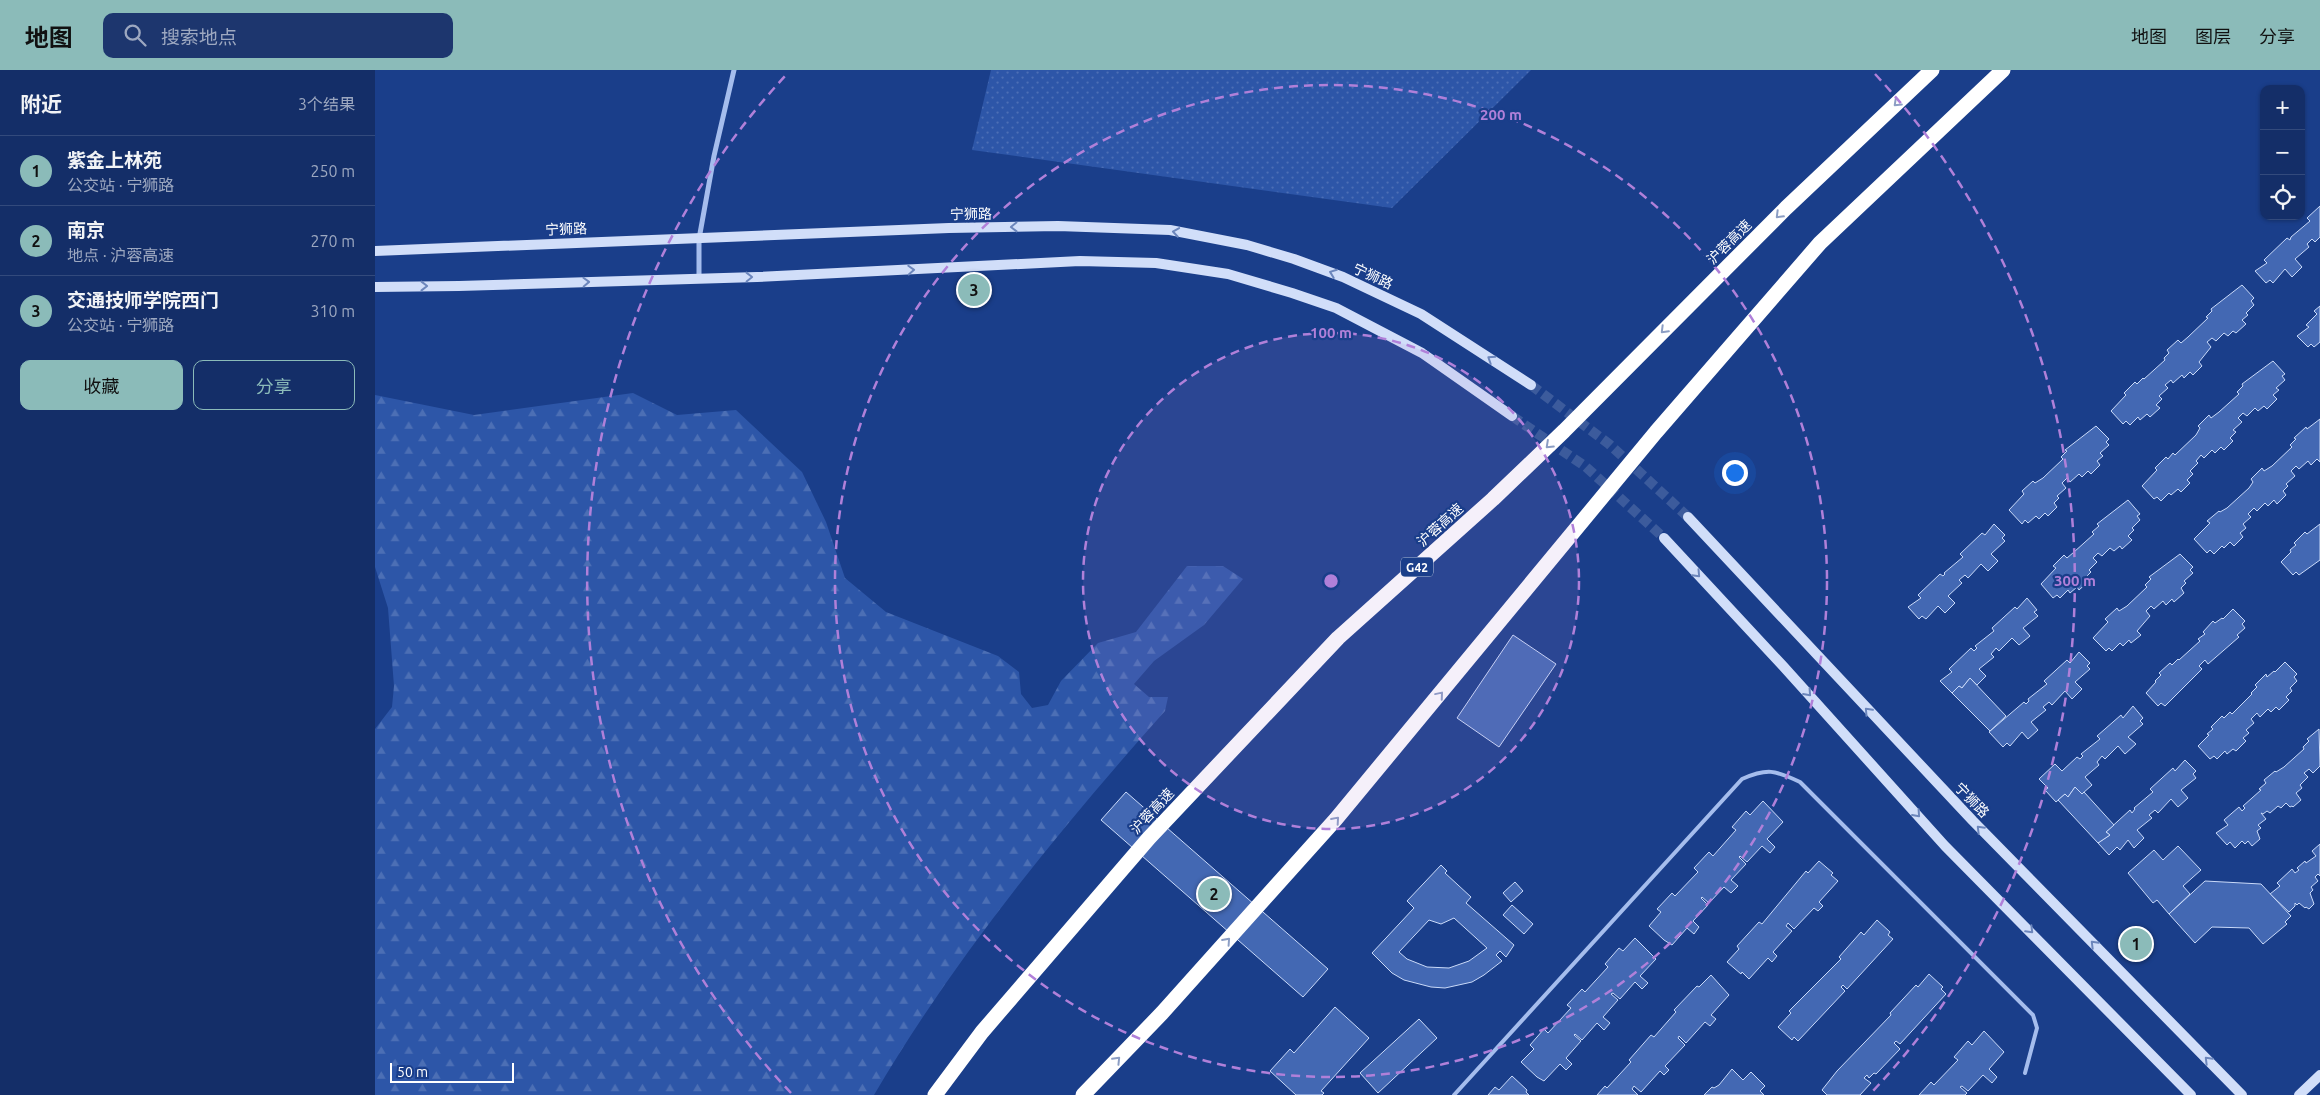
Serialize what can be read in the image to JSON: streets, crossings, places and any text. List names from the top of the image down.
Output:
{
  "streets": {
    "highway": ["沪蓉高速", "G42"],
    "main road": ["宁狮路"]
  },
  "scale_bar": "50 m",
  "page": {
    "header": "地图",
    "search": "搜索地点",
    "nav": ["地图", "图层", "分享"],
    "heading": ["附近", "3个结果"],
    "map_buttons": ["+", "−"],
    "list": [
      {
        "mark": "1",
        "name": "紫金上林苑",
        "note": "公交站 · 宁狮路",
        "value": "250 m"
      },
      {
        "mark": "2",
        "name": "南京",
        "note": "地点 · 沪蓉高速",
        "value": "270 m"
      },
      {
        "mark": "3",
        "name": "交通技师学院西门",
        "note": "公交站 · 宁狮路",
        "value": "310 m"
      }
    ],
    "pins": ["3", "2", "1"],
    "buttons": ["收藏", "分享"],
    "scale": "50 m"
  },
  "rings": ["200 m", "100 m", "300 m"]
}
